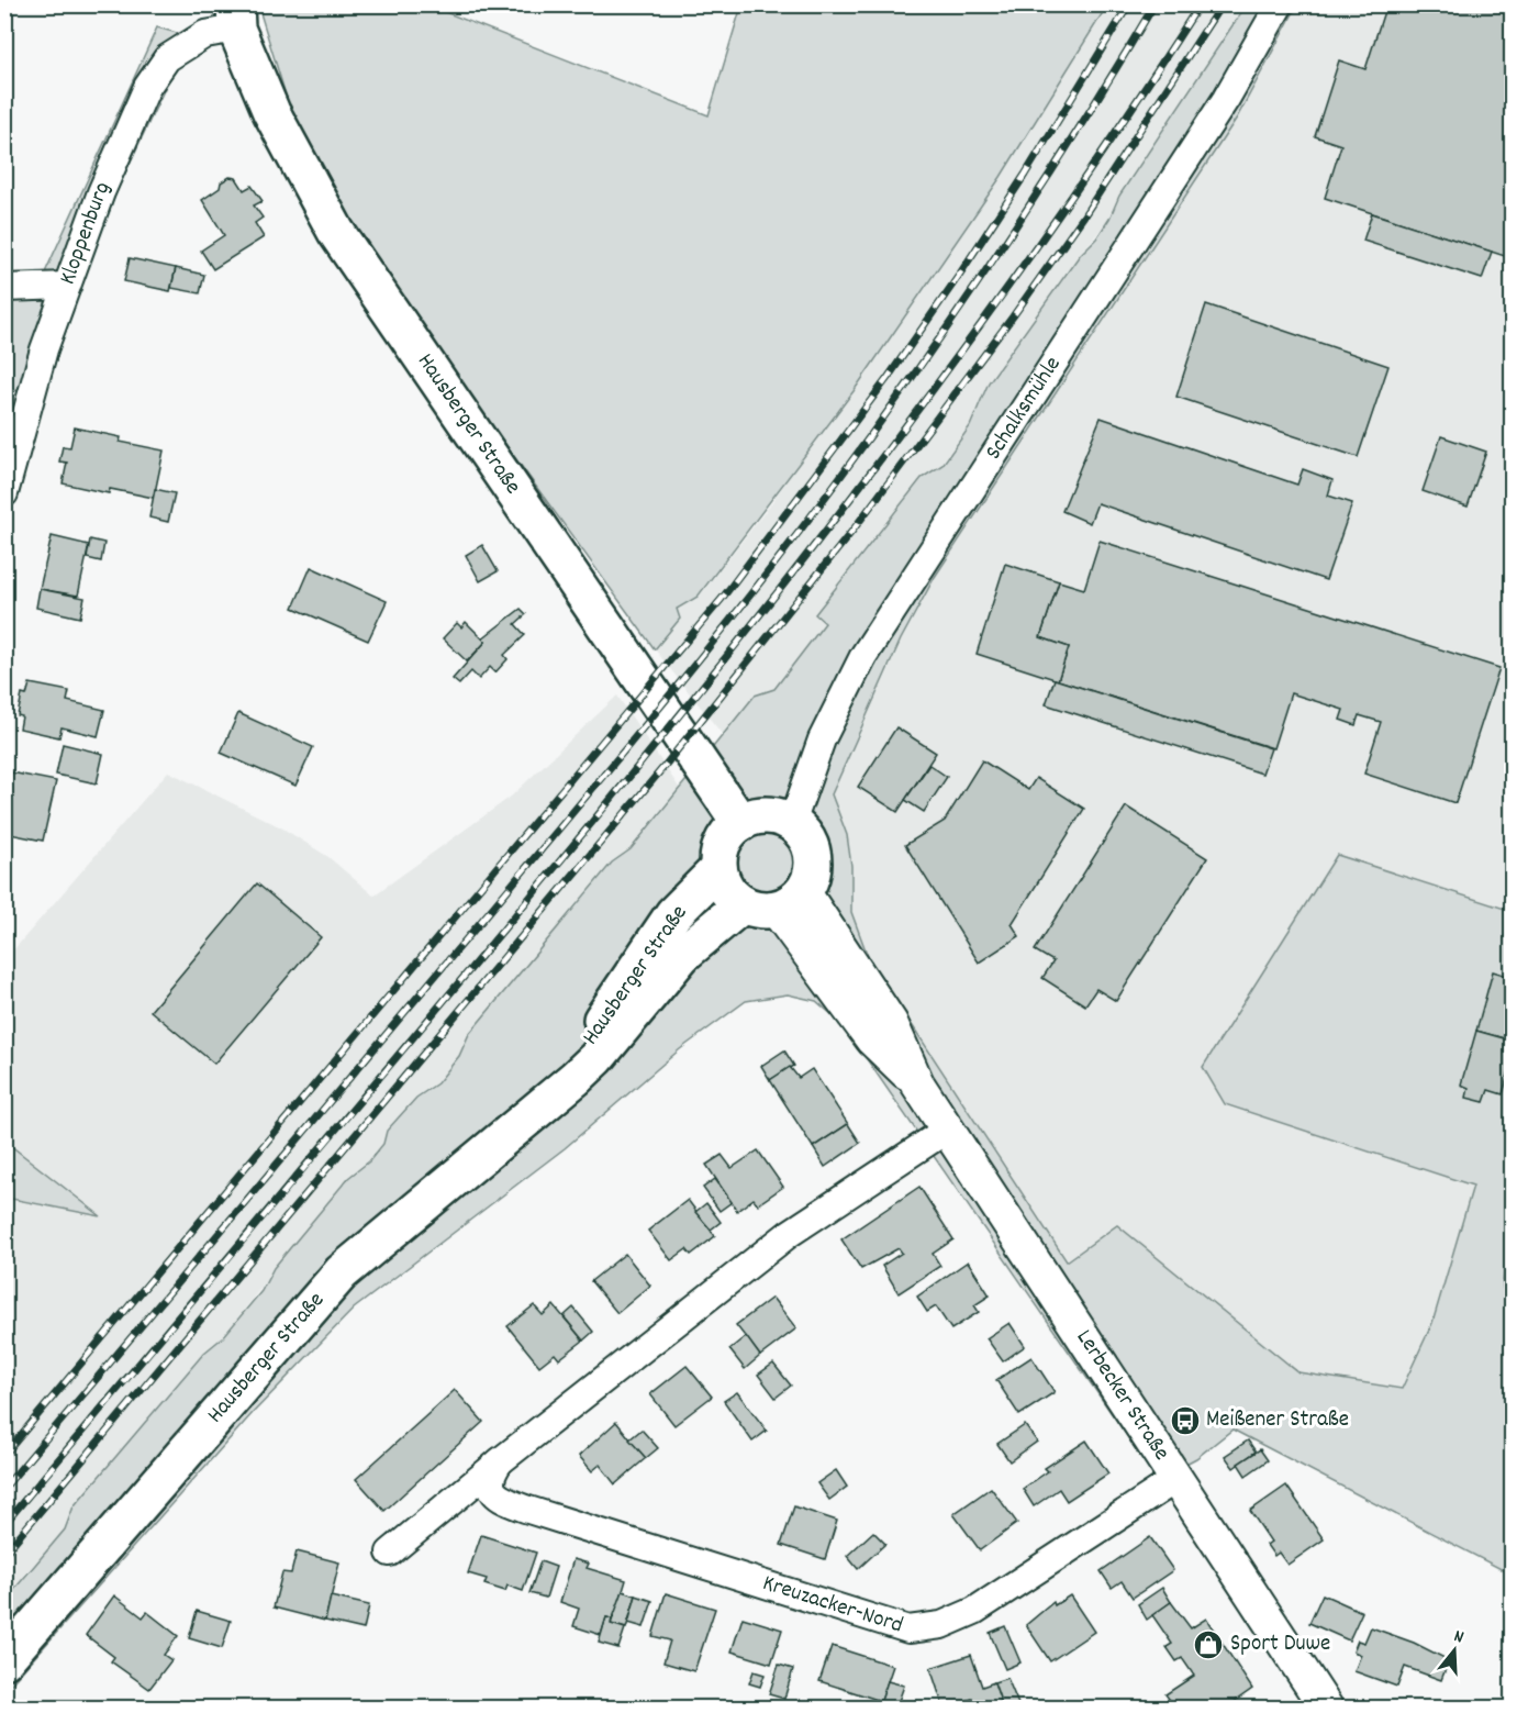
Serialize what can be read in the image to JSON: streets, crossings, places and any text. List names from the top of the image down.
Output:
{
  "streets": {
    "main road": ["Hausberger Straße"],
    "street": [
      "Kloppenburg",
      "Schalksmühle",
      "Lerbecker Straße",
      "Kreuzacker-Nord"
    ]
  },
  "crossings": [
    ["Kloppenburg", "Hausberger Straße"],
    ["Schalksmühle", "Hausberger Straße"],
    ["Schalksmühle", "Lerbecker Straße"],
    ["Hausberger Straße", "Lerbecker Straße"],
    ["Lerbecker Straße", "Kreuzacker-Nord"]
  ],
  "places": {
    "bus stop": ["Meißener Straße"],
    "shop": ["Sport Duwe"]
  },
  "north": "top"
}
